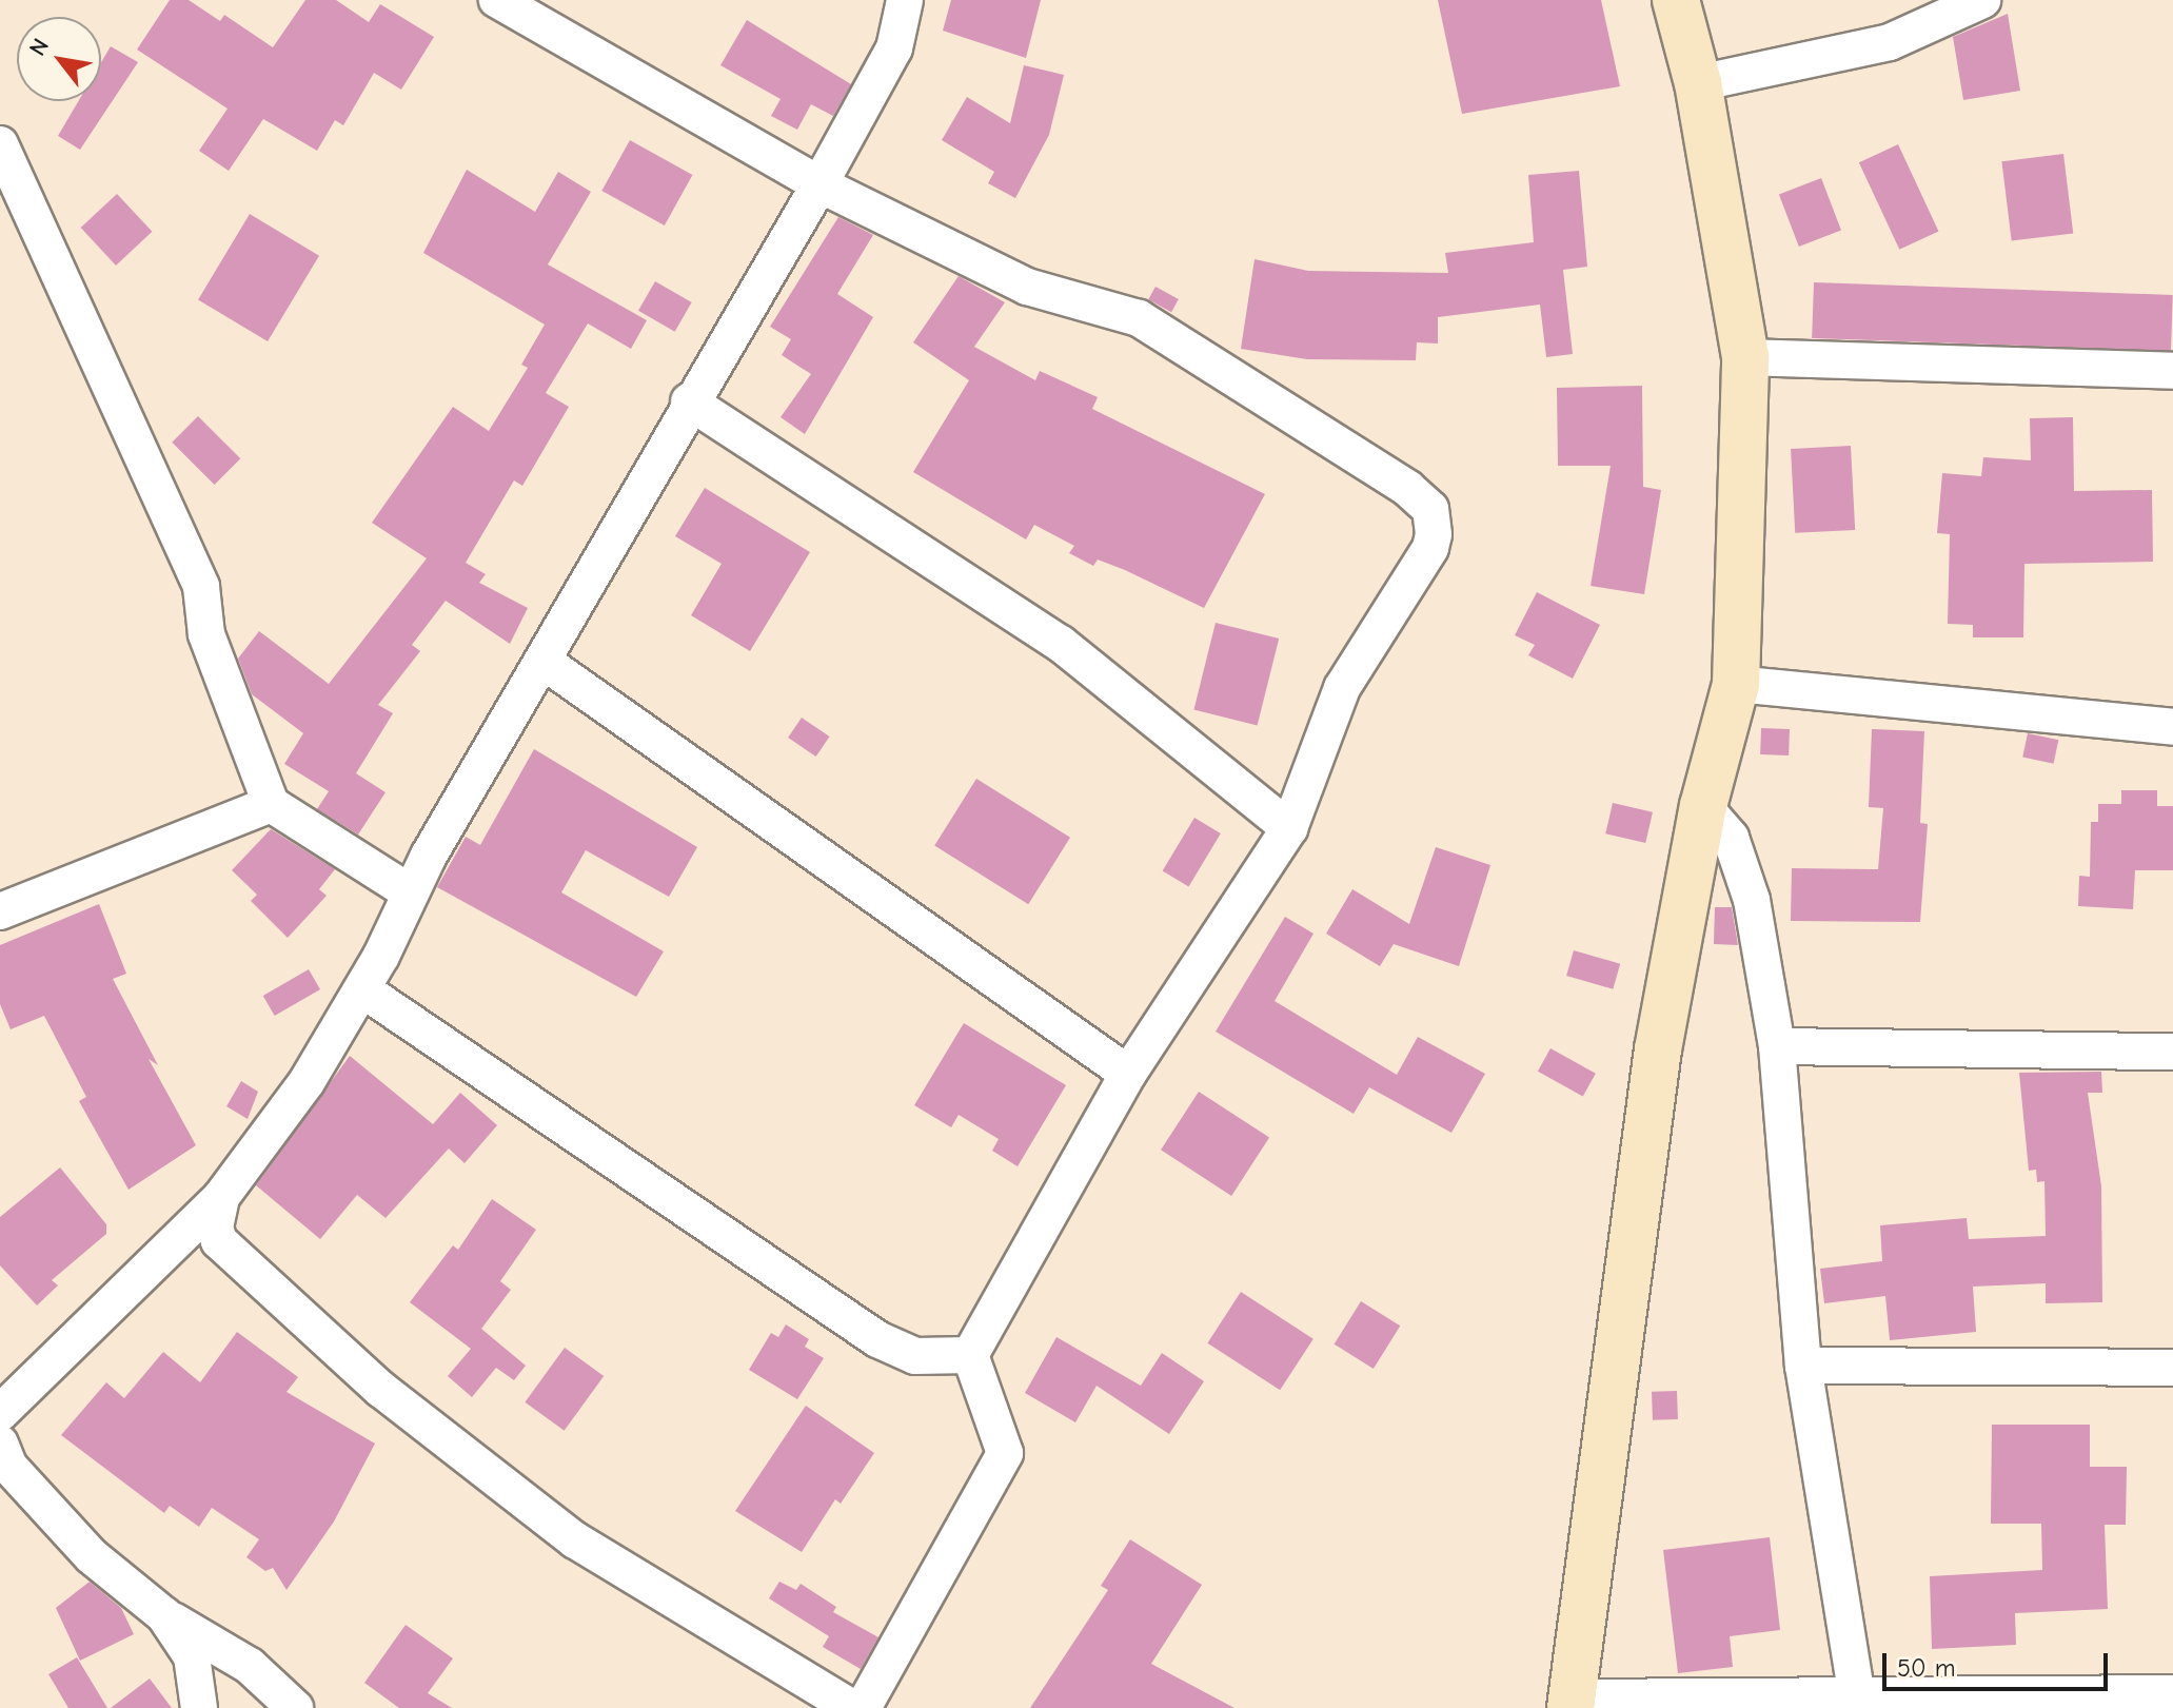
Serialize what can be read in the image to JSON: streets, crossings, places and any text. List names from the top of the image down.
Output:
{
  "scale_bar": "50 m",
  "north": "top left"
}
